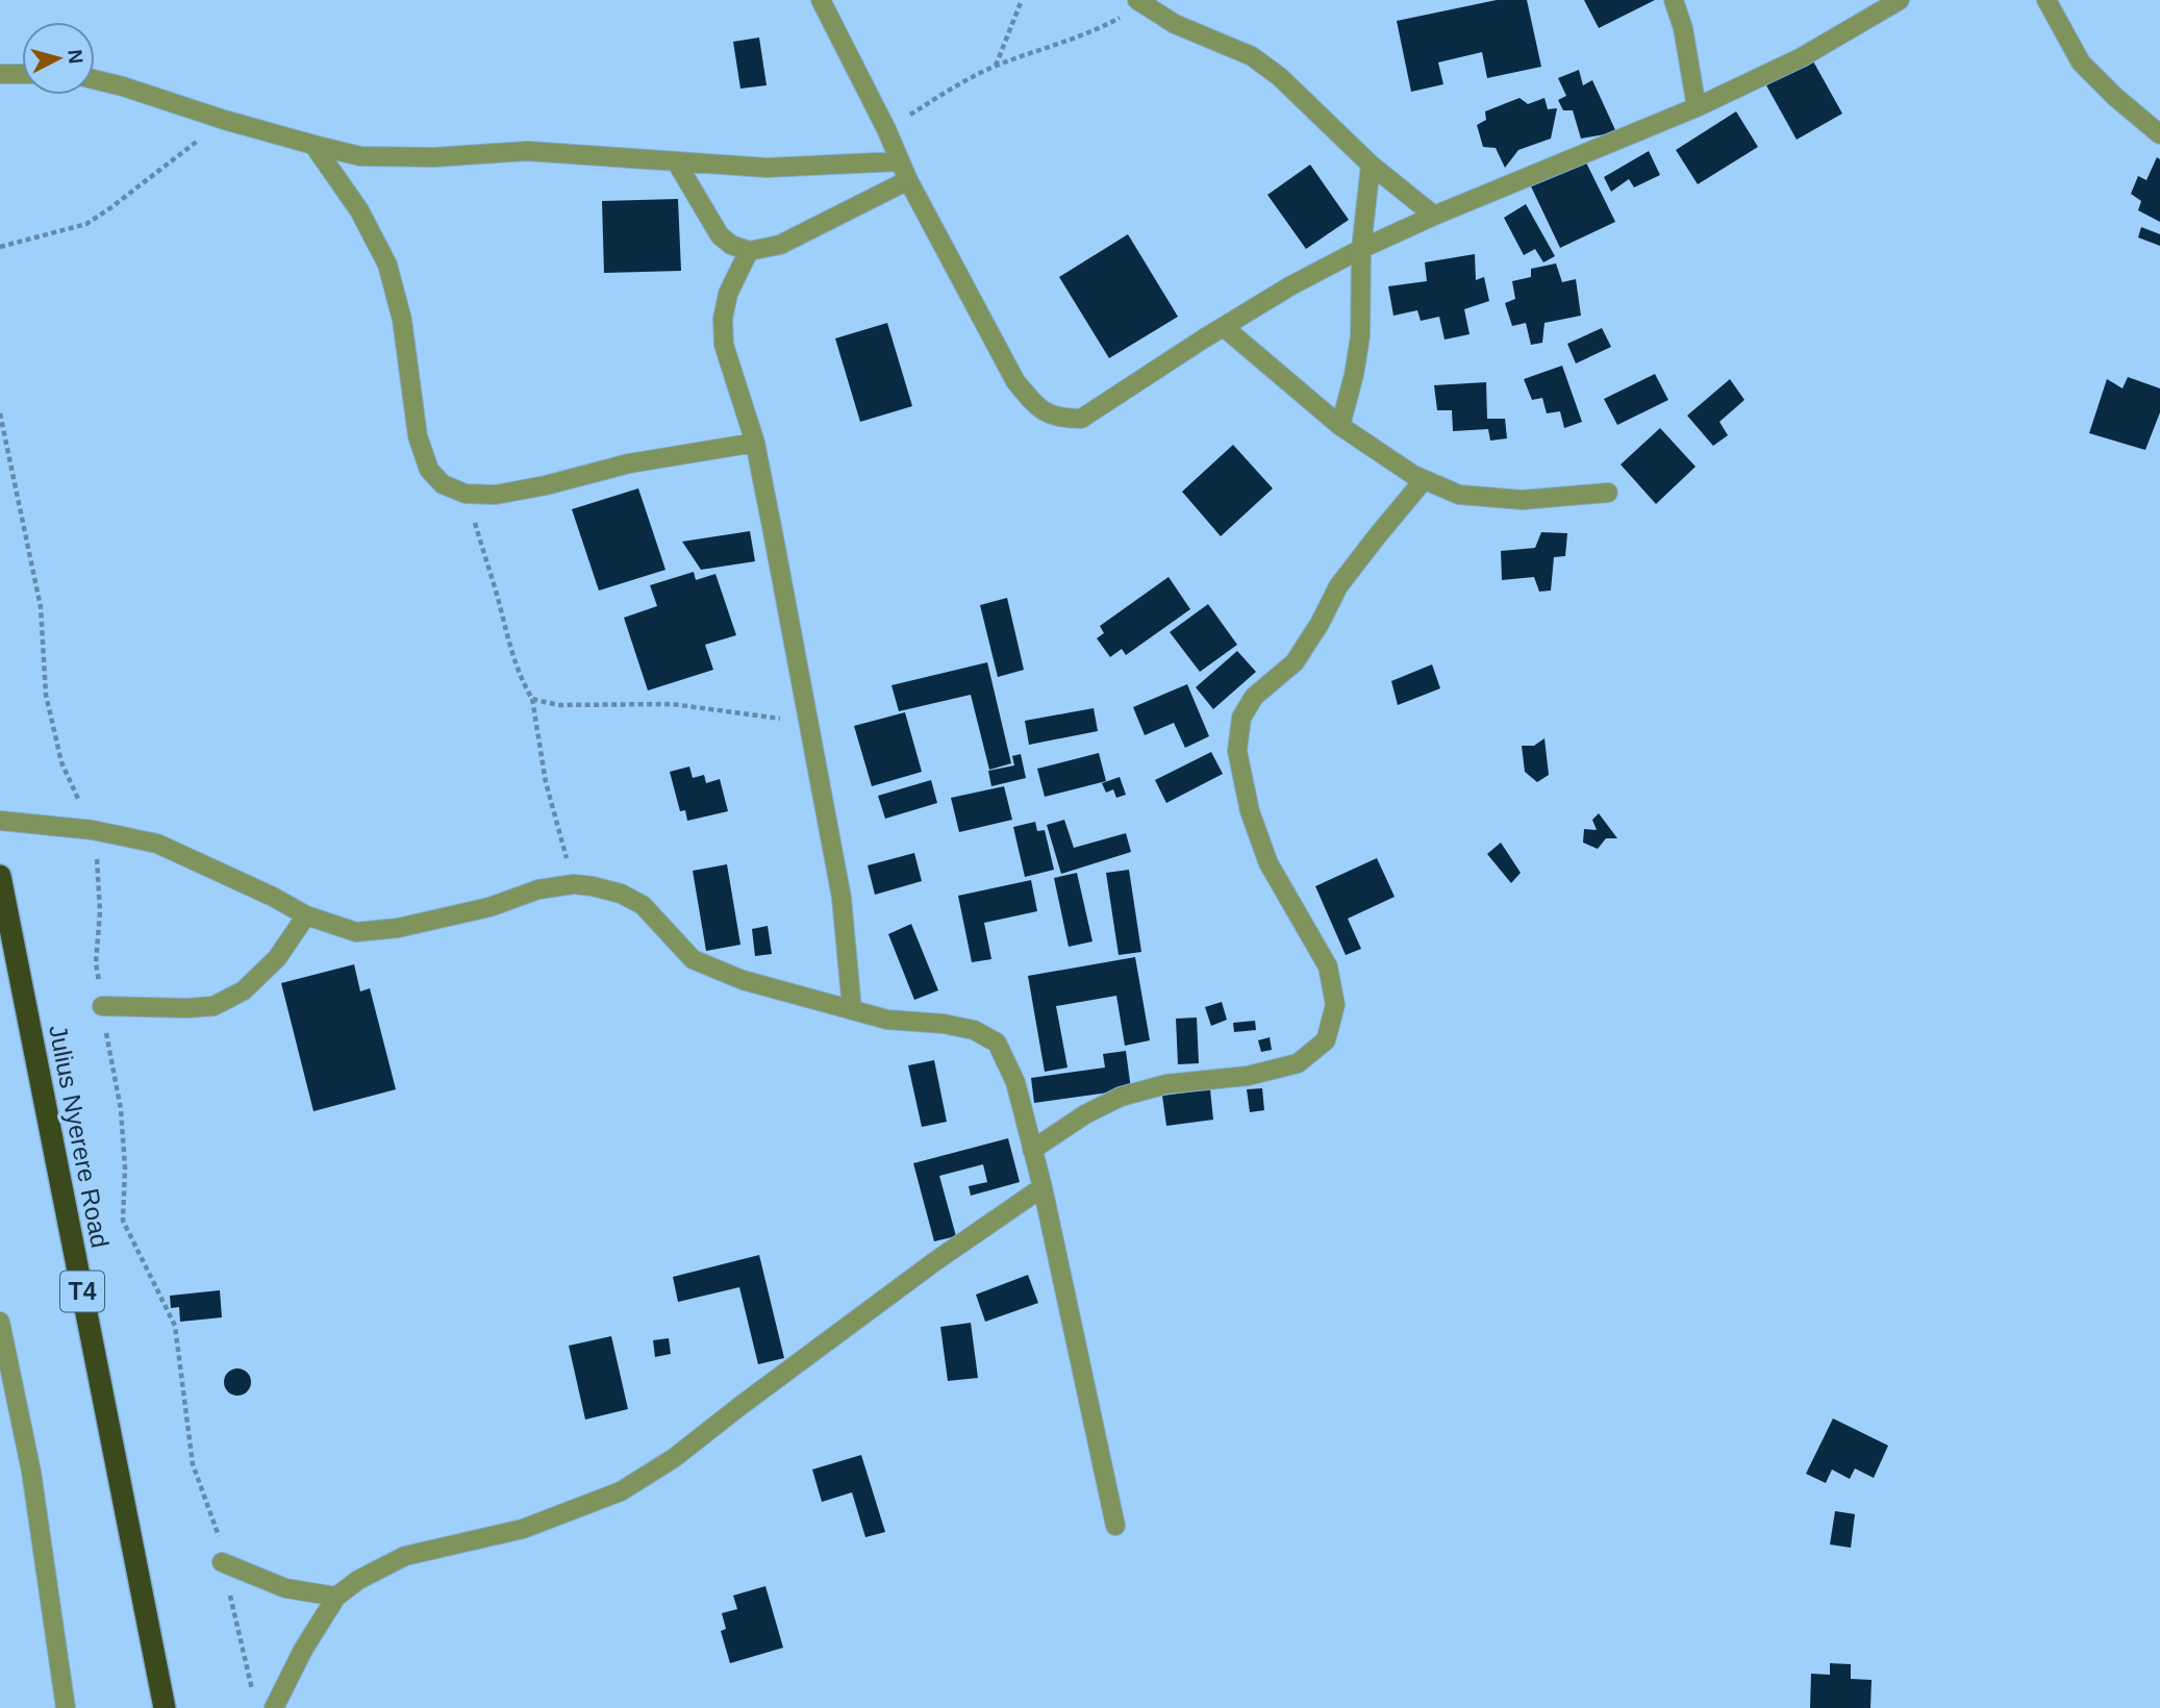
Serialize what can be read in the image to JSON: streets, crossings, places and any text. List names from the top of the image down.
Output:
{
  "streets": {
    "highway": ["Julius Nyerere Road", "T4"]
  },
  "north": "right"
}
